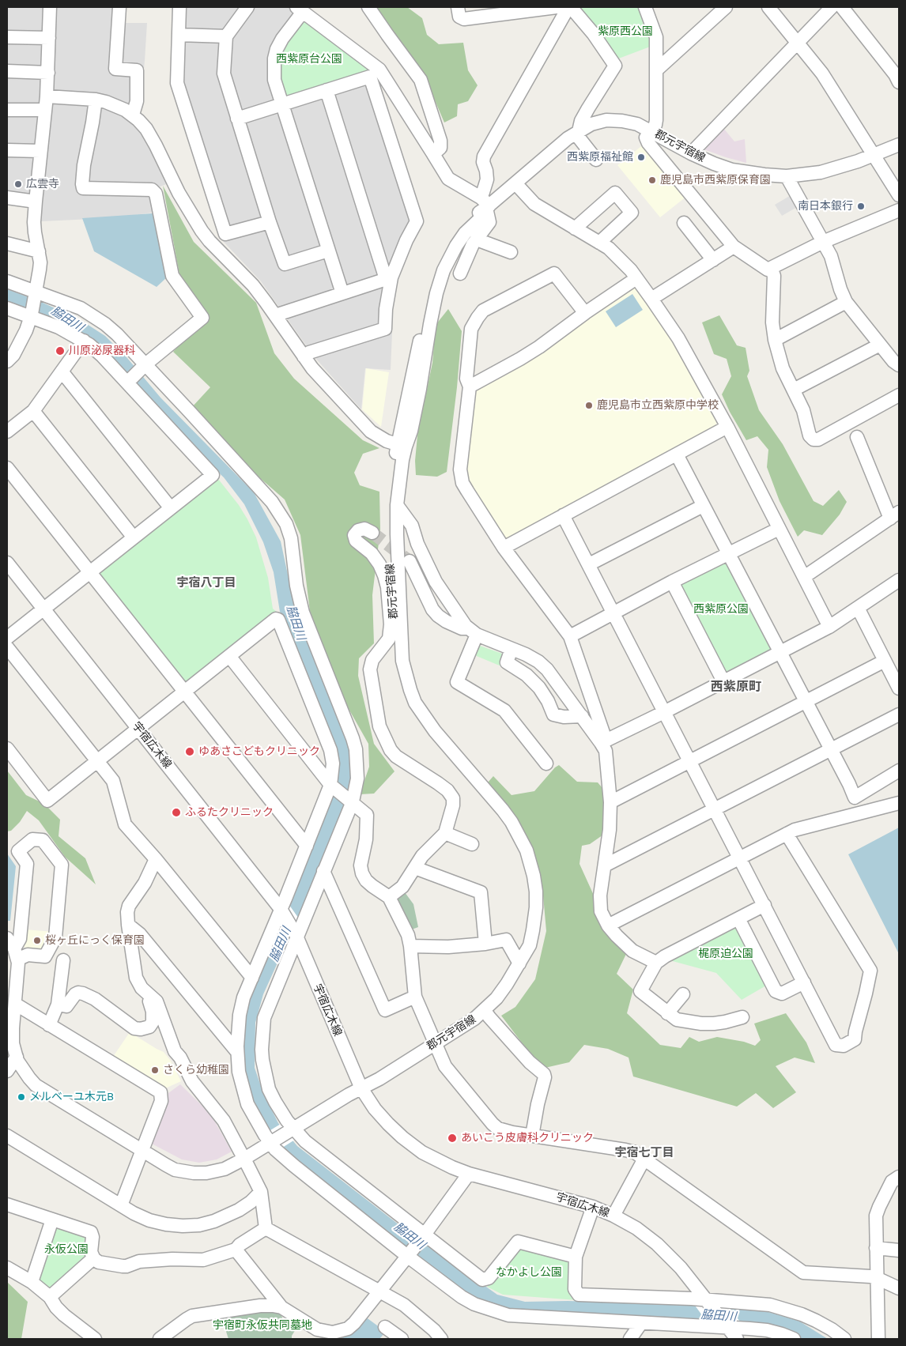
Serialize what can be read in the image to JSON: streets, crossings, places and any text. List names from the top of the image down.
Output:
{
  "streets": {
    "street": ["郡元宇宿線", "宇宿広木線"]
  },
  "crossings": [
    ["郡元宇宿線", "宇宿広木線"]
  ],
  "districts": ["宇宿八丁目", "西紫原町", "宇宿七丁目"],
  "water": ["脇田川"],
  "parks": [
    "紫原西公園",
    "西紫原台公園",
    "西紫原公園",
    "梶原迫公園",
    "永仮公園",
    "なかよし公園",
    "宇宿町永仮共同墓地"
  ],
  "places": [
    "西紫原福祉館",
    "鹿児島市西紫原保育園",
    "広雲寺",
    "南日本銀行",
    "川原泌尿器科",
    "鹿児島市立西紫原中学校",
    "ゆあさこどもクリニック",
    "ふるたクリニック",
    "桜ヶ丘にっく保育園",
    "さくら幼稚園",
    "メルベーユ木元B",
    "あいこう皮膚科クリニック"
  ]
}
